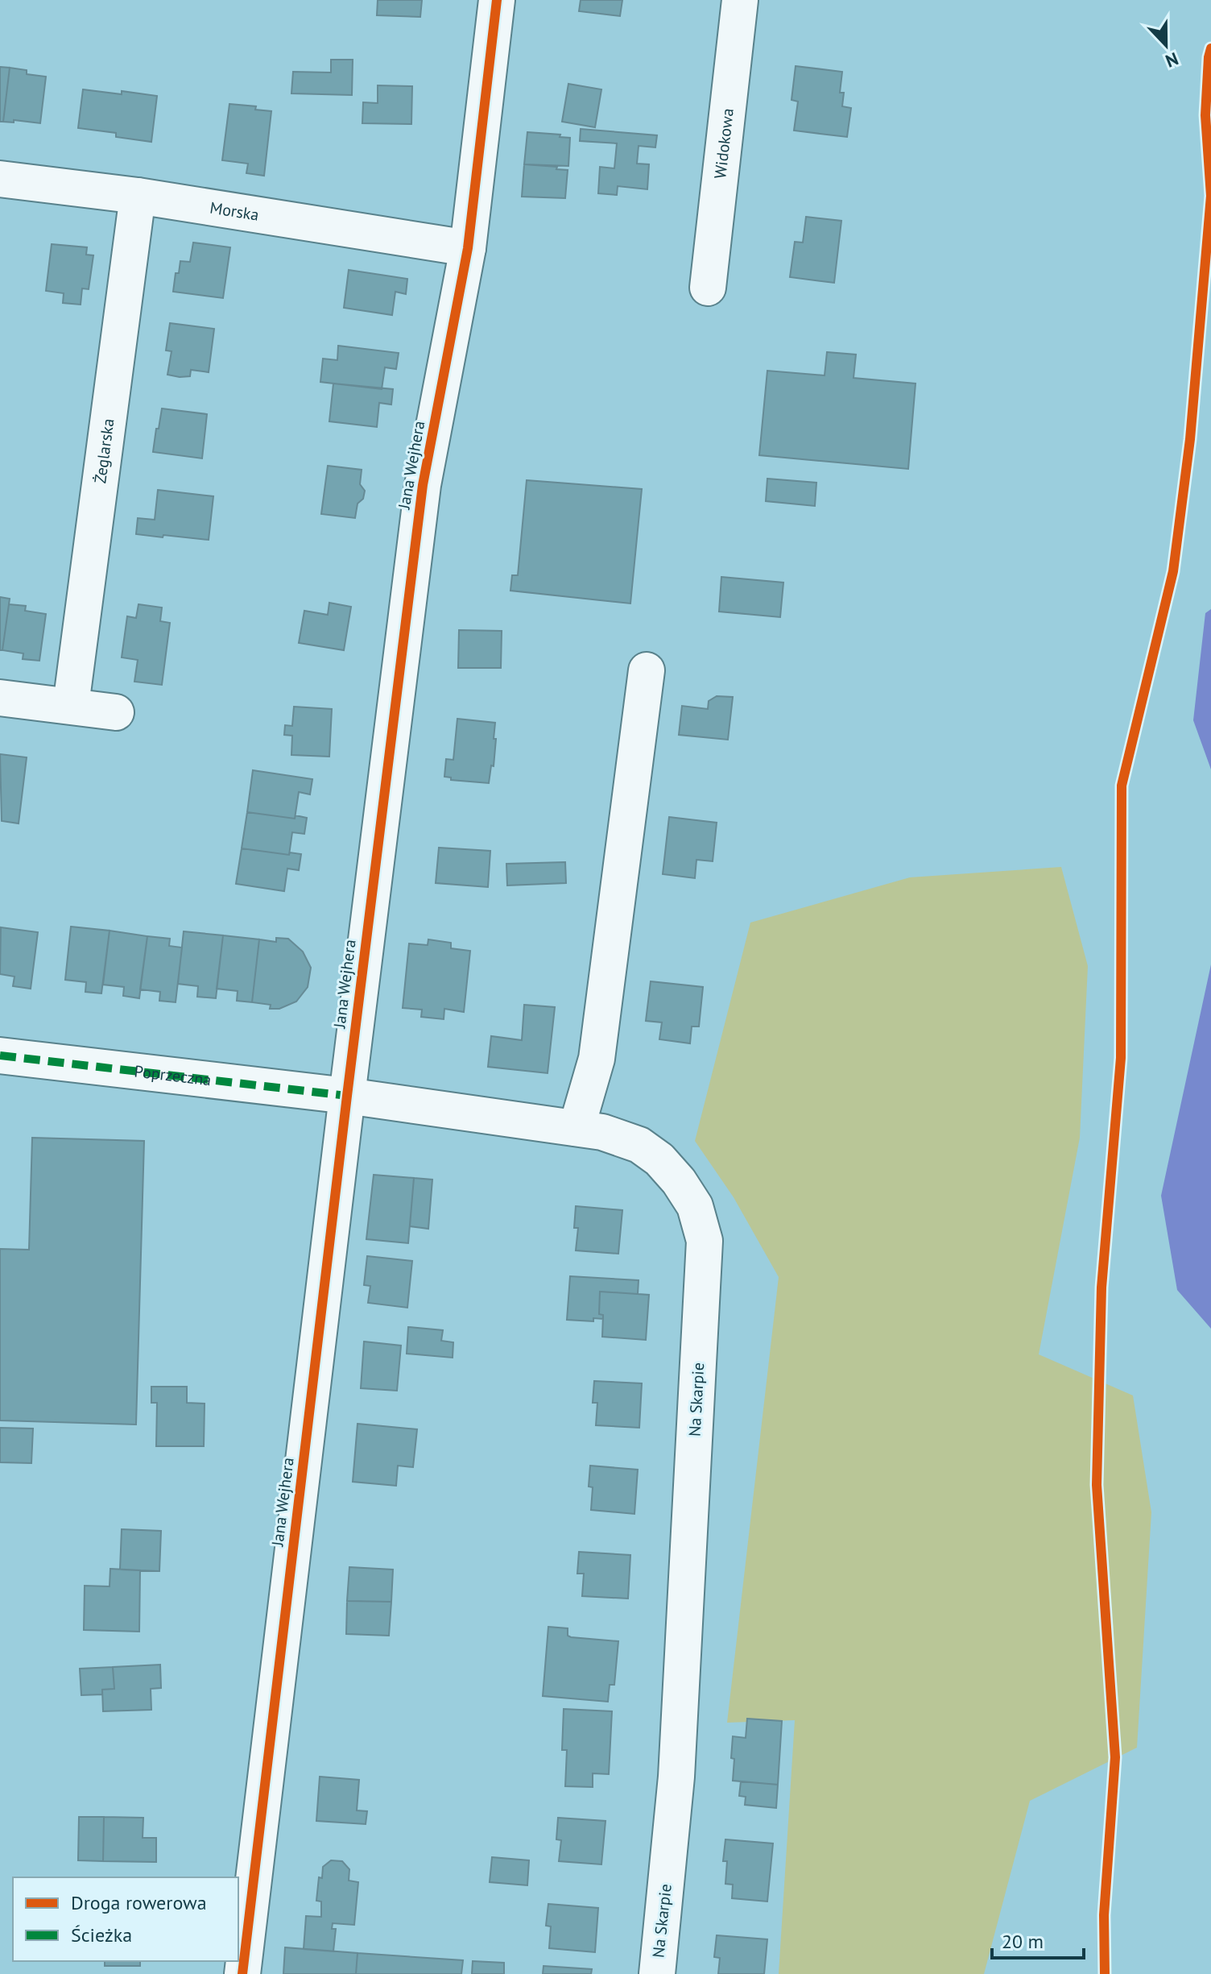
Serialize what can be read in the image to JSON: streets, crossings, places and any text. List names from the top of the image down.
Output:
{
  "streets": {
    "street": [
      "Widokowa",
      "Morska",
      "Żeglarska",
      "Jana Wejhera",
      "Poprzeczna",
      "Na Skarpie"
    ]
  },
  "crossings": [
    ["Morska", "Żeglarska"],
    ["Morska", "Jana Wejhera"],
    ["Jana Wejhera", "Poprzeczna"],
    ["Jana Wejhera", "Na Skarpie"],
    ["Poprzeczna", "Na Skarpie"]
  ],
  "legend": ["Droga rowerowa", "Ścieżka"],
  "scale_bar": "20 m",
  "north": "bottom"
}
